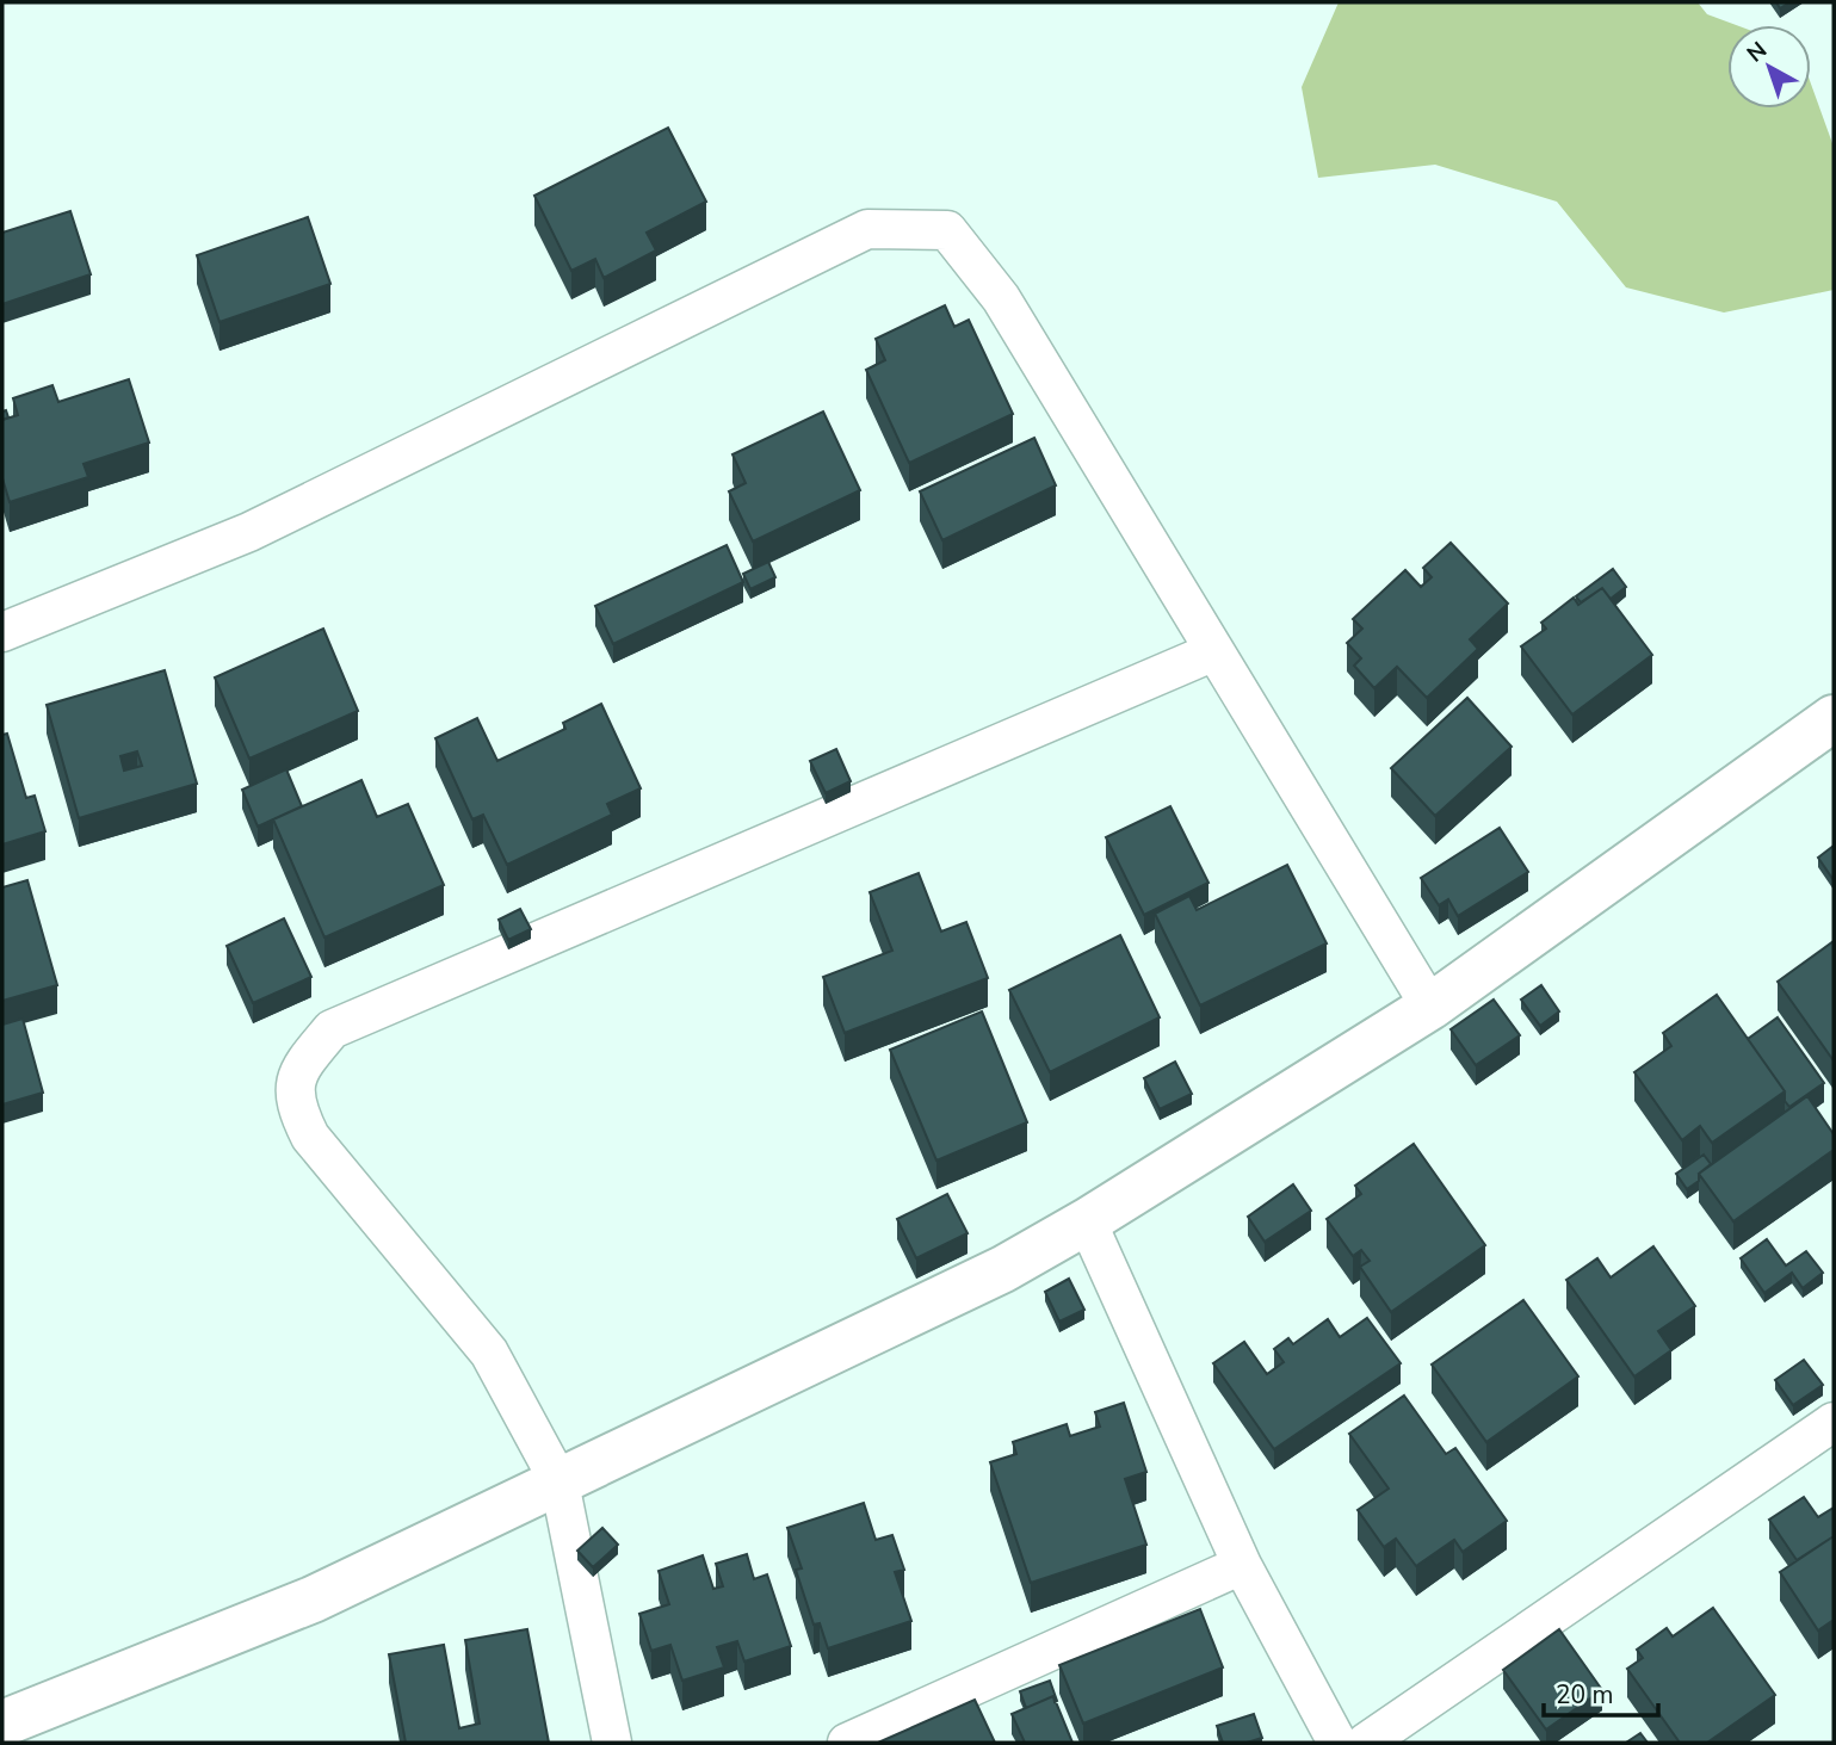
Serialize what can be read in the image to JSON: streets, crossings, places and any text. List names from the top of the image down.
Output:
{
  "scale_bar": "20 m",
  "north": "top left"
}
